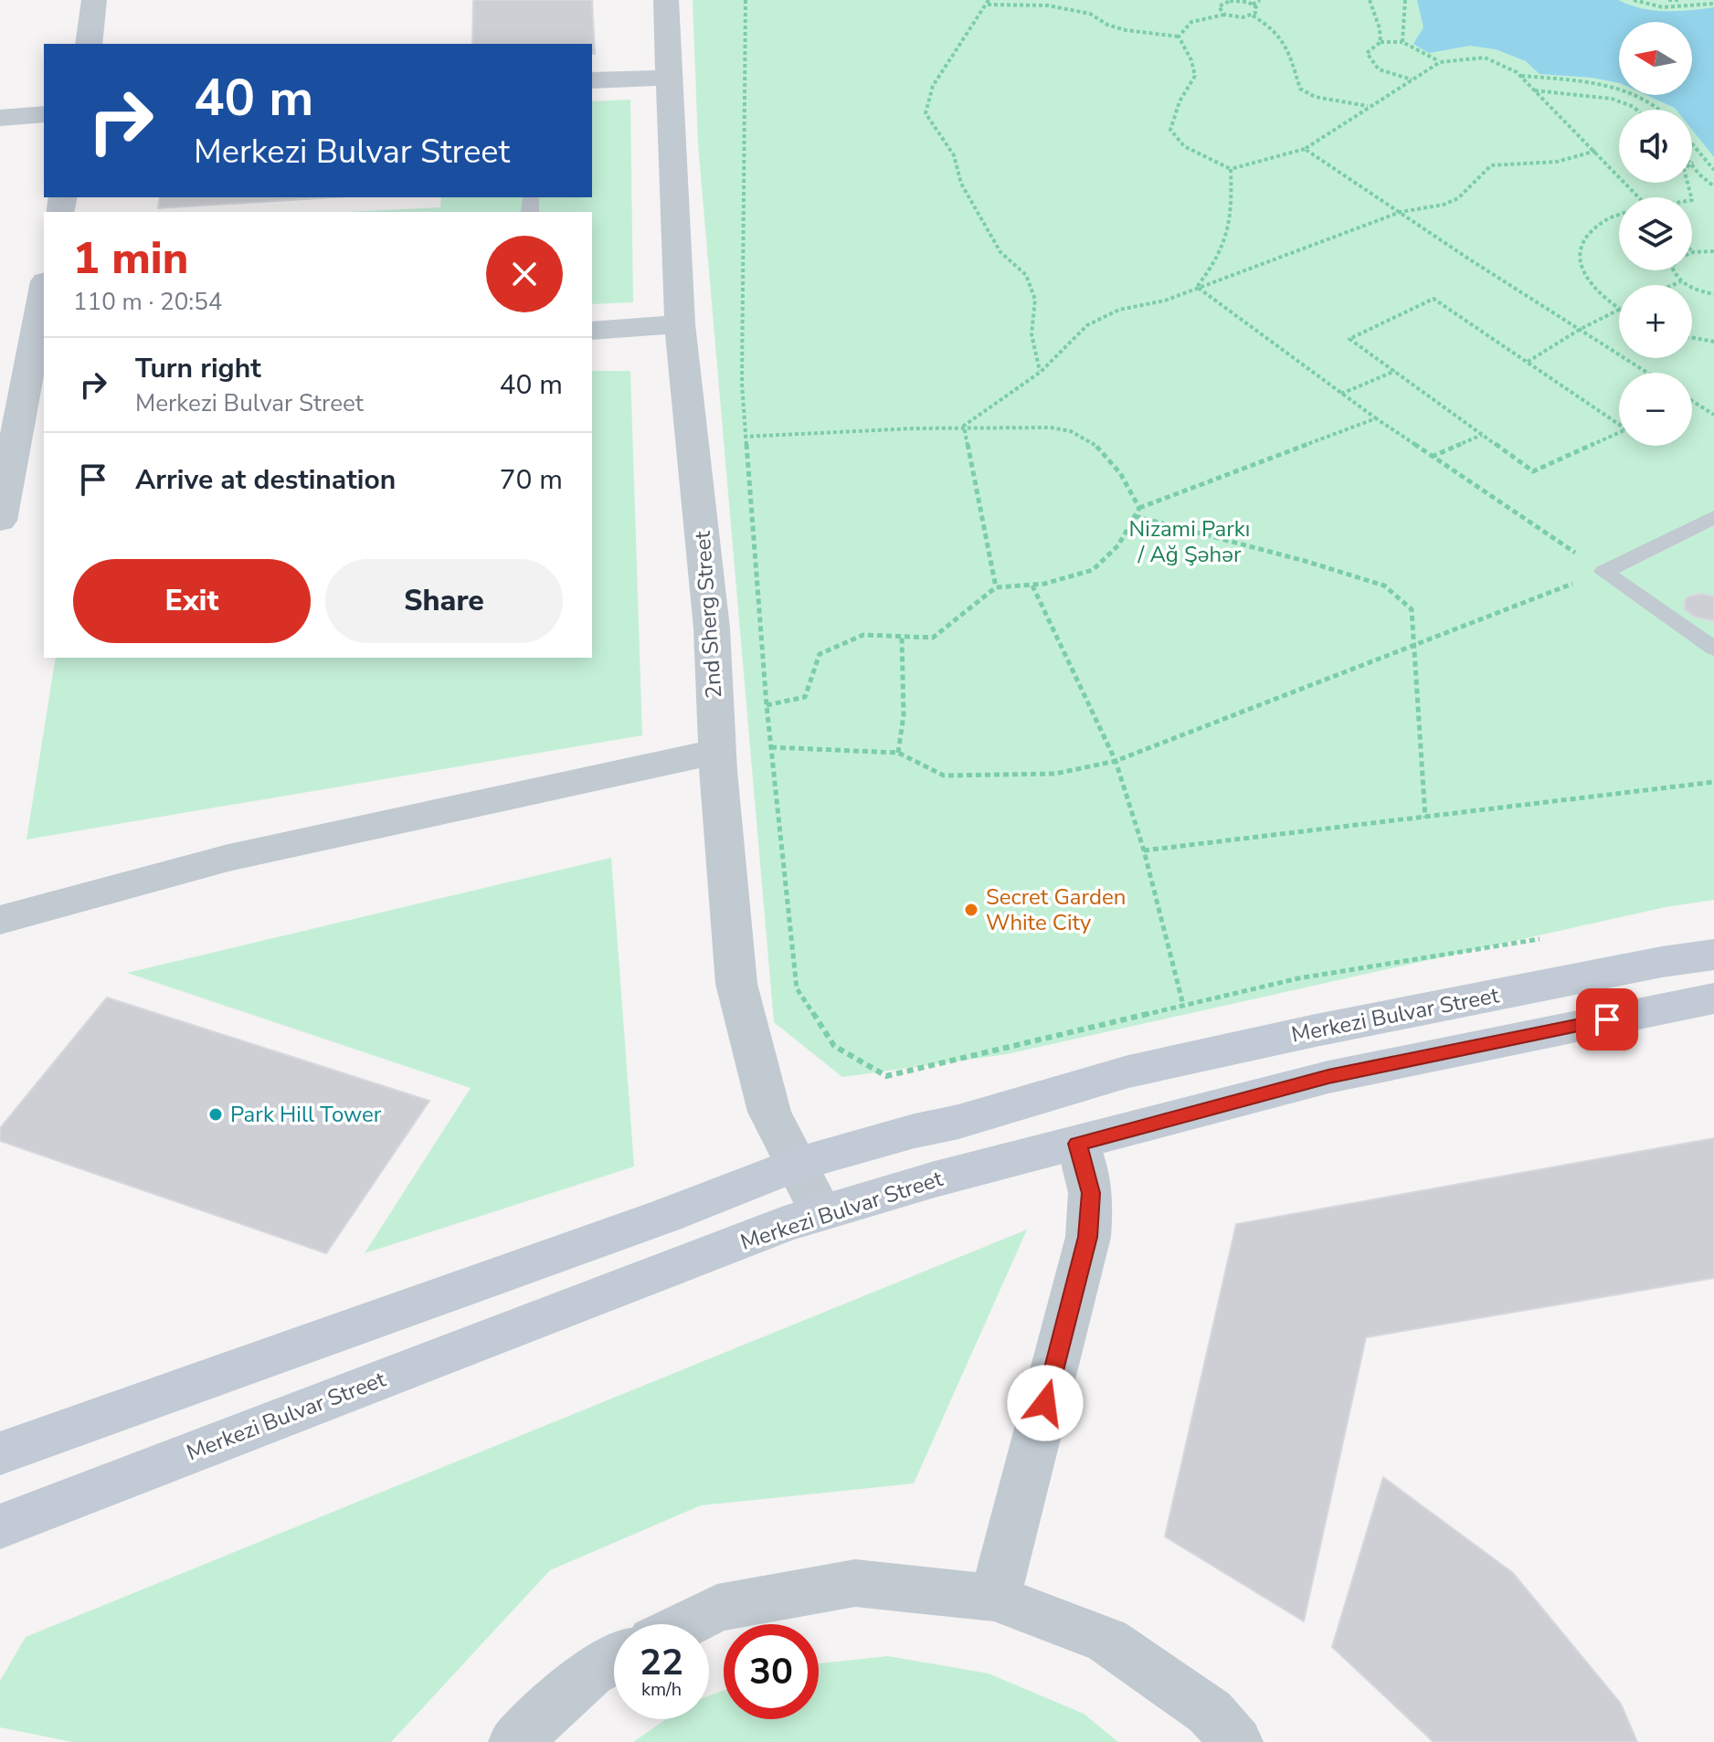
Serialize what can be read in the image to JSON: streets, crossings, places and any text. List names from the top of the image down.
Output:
{
  "streets": {
    "street": ["2nd Sherg Street", "Merkezi Bulvar Street"]
  },
  "crossings": [
    ["2nd Sherg Street", "Merkezi Bulvar Street"]
  ],
  "parks": ["Nizami Parkı / Ağ Şəhər"],
  "places": ["Secret Garden White City", "Park Hill Tower"],
  "north": "left",
  "page": {
    "map_buttons": ["+", "−"],
    "turn": ["40 m", "Merkezi Bulvar Street"],
    "heading": ["1 min", "110 m · 20:54"],
    "list": [
      {
        "name": "Turn right",
        "note": "Merkezi Bulvar Street",
        "value": "40 m"
      },
      {
        "name": "Arrive at destination",
        "value": "70 m"
      }
    ],
    "buttons": ["Exit", "Share"],
    "speed": "22 km/h",
    "limit": "30"
  }
}
